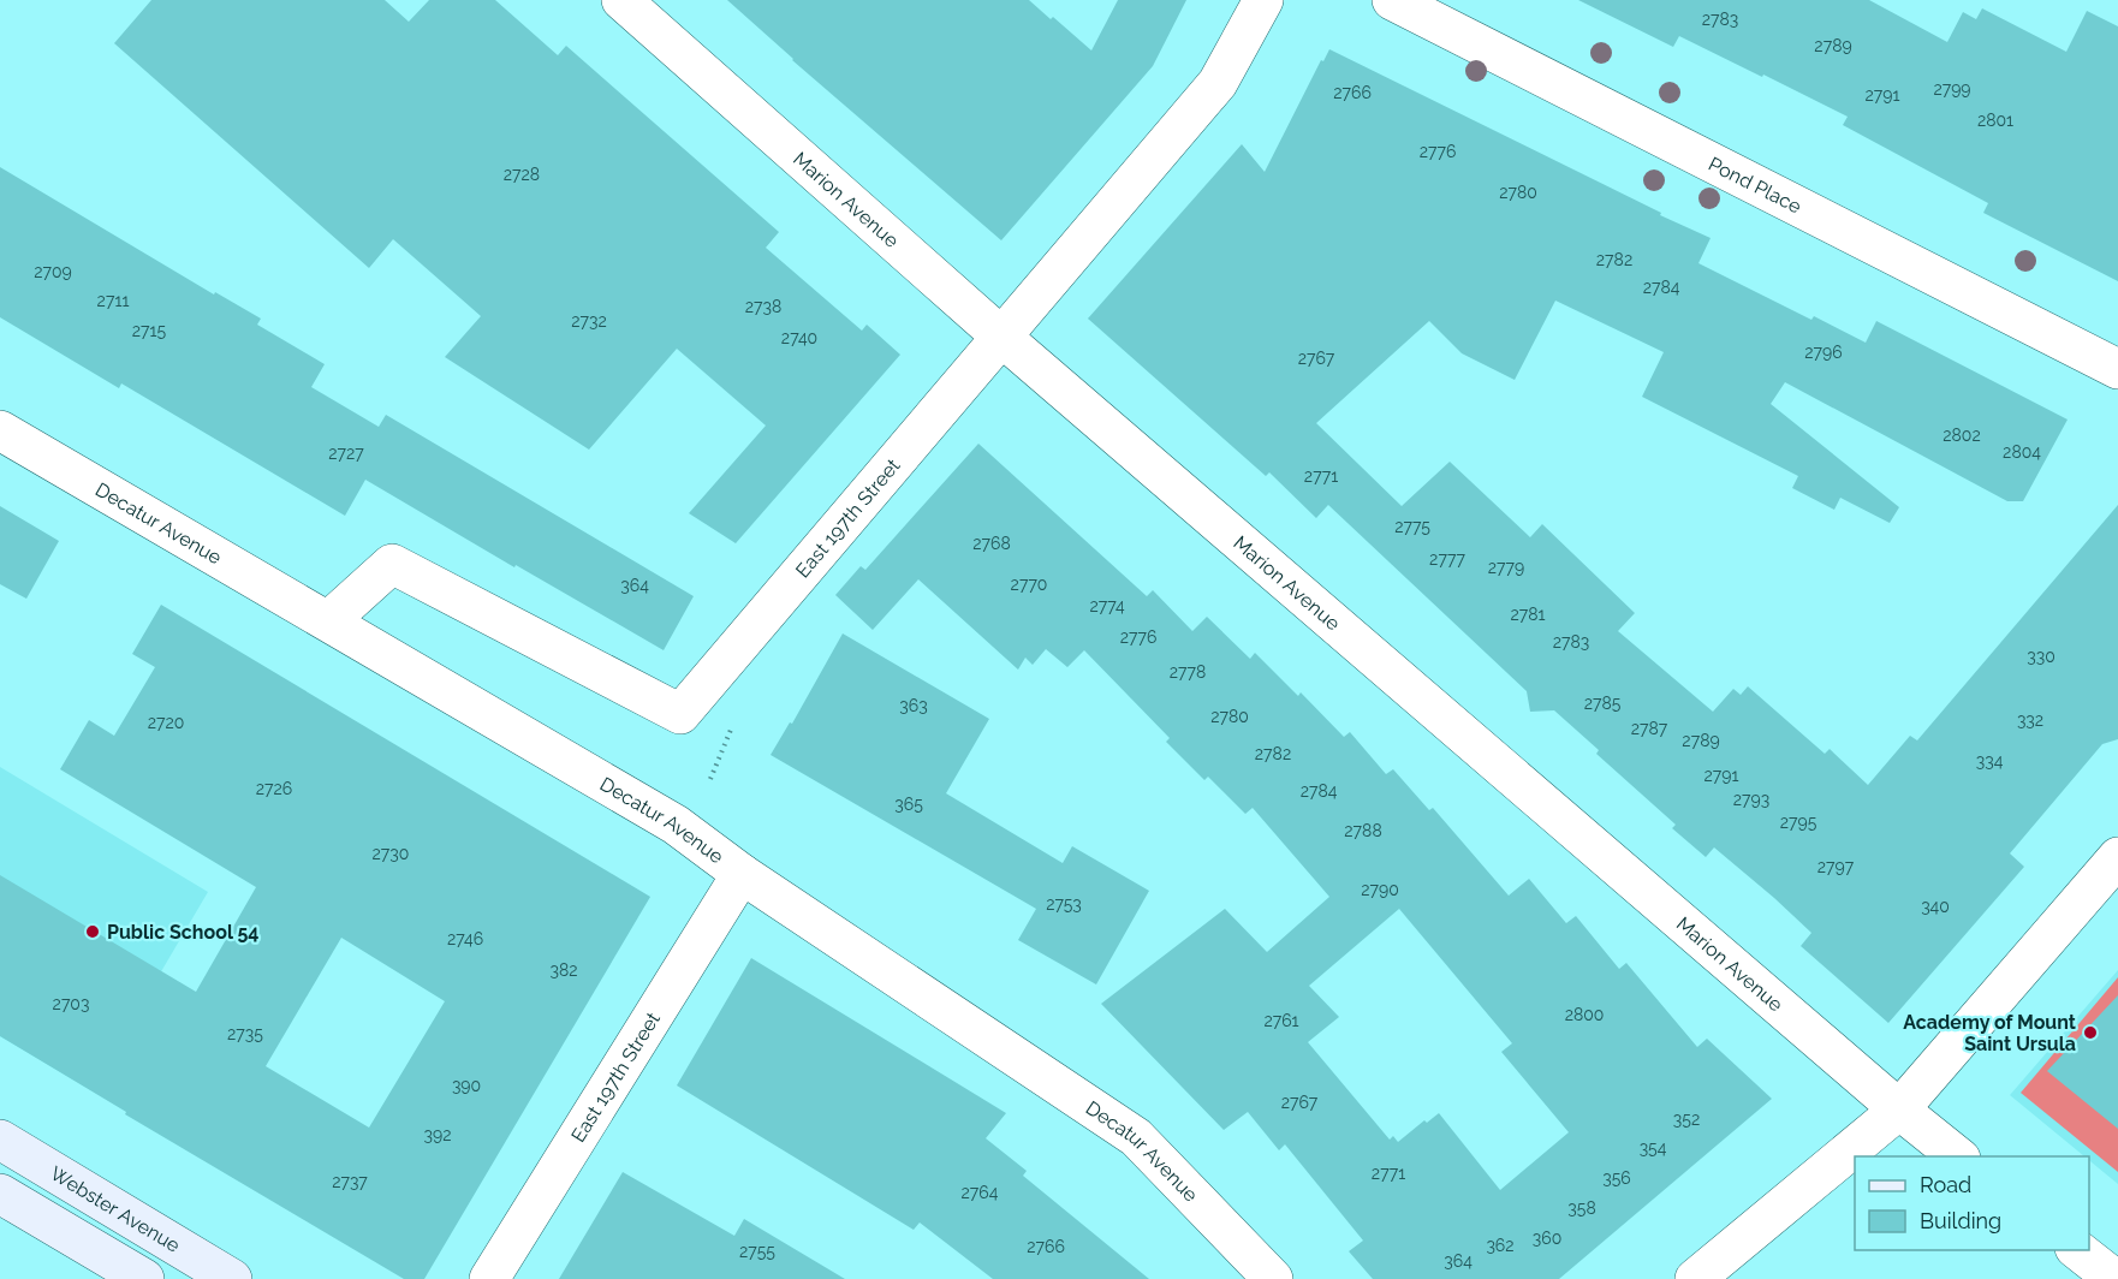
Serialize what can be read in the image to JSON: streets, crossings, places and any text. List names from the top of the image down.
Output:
{
  "streets": {
    "main road": ["Webster Avenue"],
    "street": [
      "Pond Place",
      "Marion Avenue",
      "East 197th Street",
      "Decatur Avenue"
    ]
  },
  "crossings": [
    ["Marion Avenue", "East 197th Street"],
    ["East 197th Street", "Decatur Avenue"]
  ],
  "places": ["Public School 54", "Academy of Mount Saint Ursula"],
  "house_numbers": [
    "2783",
    "2789",
    "2799",
    "2766",
    "2791",
    "2801",
    "2776",
    "2728",
    "2780",
    "2782",
    "2709",
    "2784",
    "2711",
    "2738",
    "2732",
    "2715",
    "2740",
    "2796",
    "2767",
    "2802",
    "2804",
    "2727",
    "2771",
    "2775",
    "2768",
    "2777",
    "2779",
    "2770",
    "364",
    "2774",
    "2781",
    "2776",
    "2783",
    "330",
    "2778",
    "2785",
    "363",
    "2780",
    "332",
    "2720",
    "2787",
    "2789",
    "2782",
    "334",
    "2791",
    "2726",
    "2784",
    "2793",
    "365",
    "2795",
    "2788",
    "2730",
    "2797",
    "2790",
    "2753",
    "340",
    "2746",
    "382",
    "2703",
    "2800",
    "2761",
    "2735",
    "390",
    "2767",
    "352",
    "392",
    "354",
    "2771",
    "356",
    "2737",
    "2764",
    "358",
    "360",
    "362",
    "2766",
    "2755",
    "364"
  ],
  "legend": ["Road", "Building"]
}
